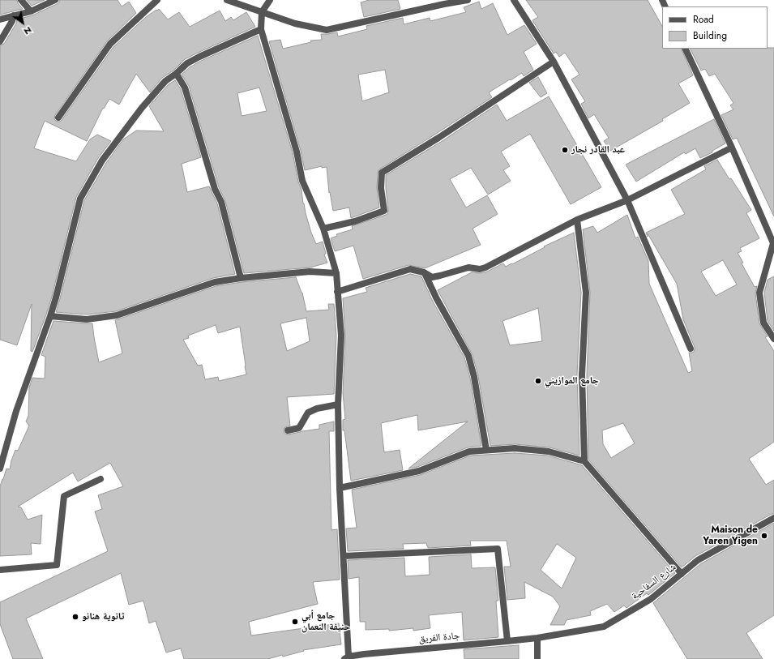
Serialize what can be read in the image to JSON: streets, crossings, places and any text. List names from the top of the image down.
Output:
{
  "streets": {
    "street": ["شارع السفاحية", "جادة الفريق"]
  },
  "crossings": [
    ["شارع السفاحية", "جادة الفريق"]
  ],
  "places": [
    "عبد القادر نجار",
    "جامع الموازيني",
    "Maison de Yaren Yigen",
    "ثانوية هنانو",
    "جامع أبي حنيفة النعمان"
  ],
  "legend": ["Road", "Building"],
  "north": "bottom right"
}
